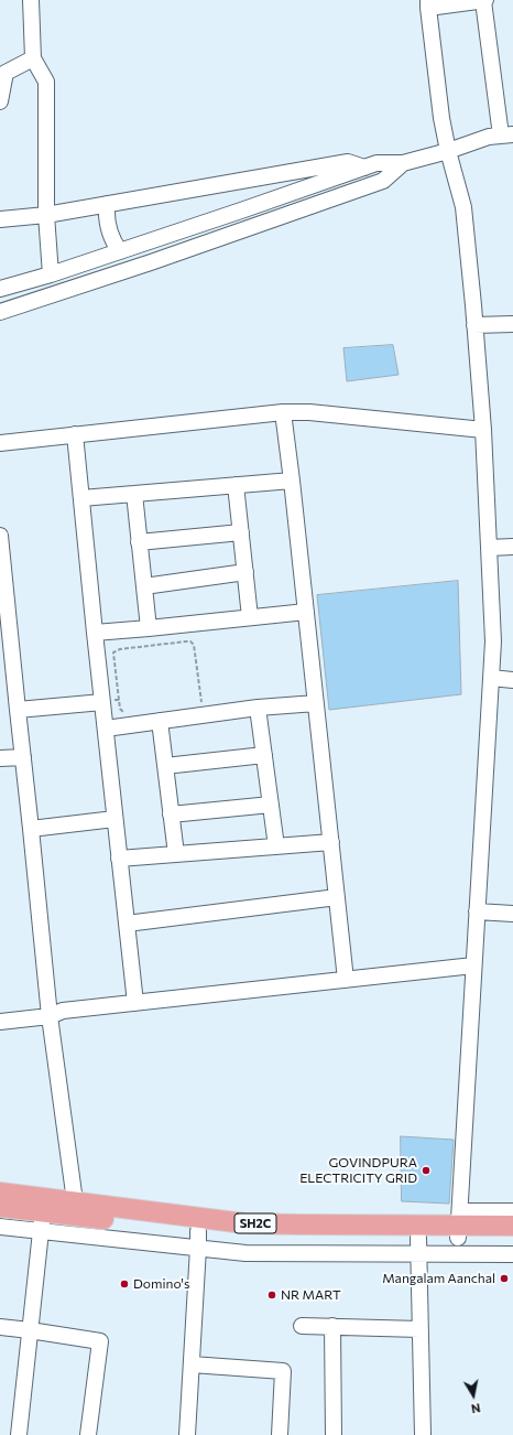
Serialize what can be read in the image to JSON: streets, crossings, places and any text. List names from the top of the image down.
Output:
{
  "streets": {
    "main road": ["SH2C"]
  },
  "places": [
    "GOVINDPURA ELECTRICITY GRID",
    "Mangalam Aanchal",
    "Domino's",
    "NR MART"
  ],
  "north": "bottom"
}
